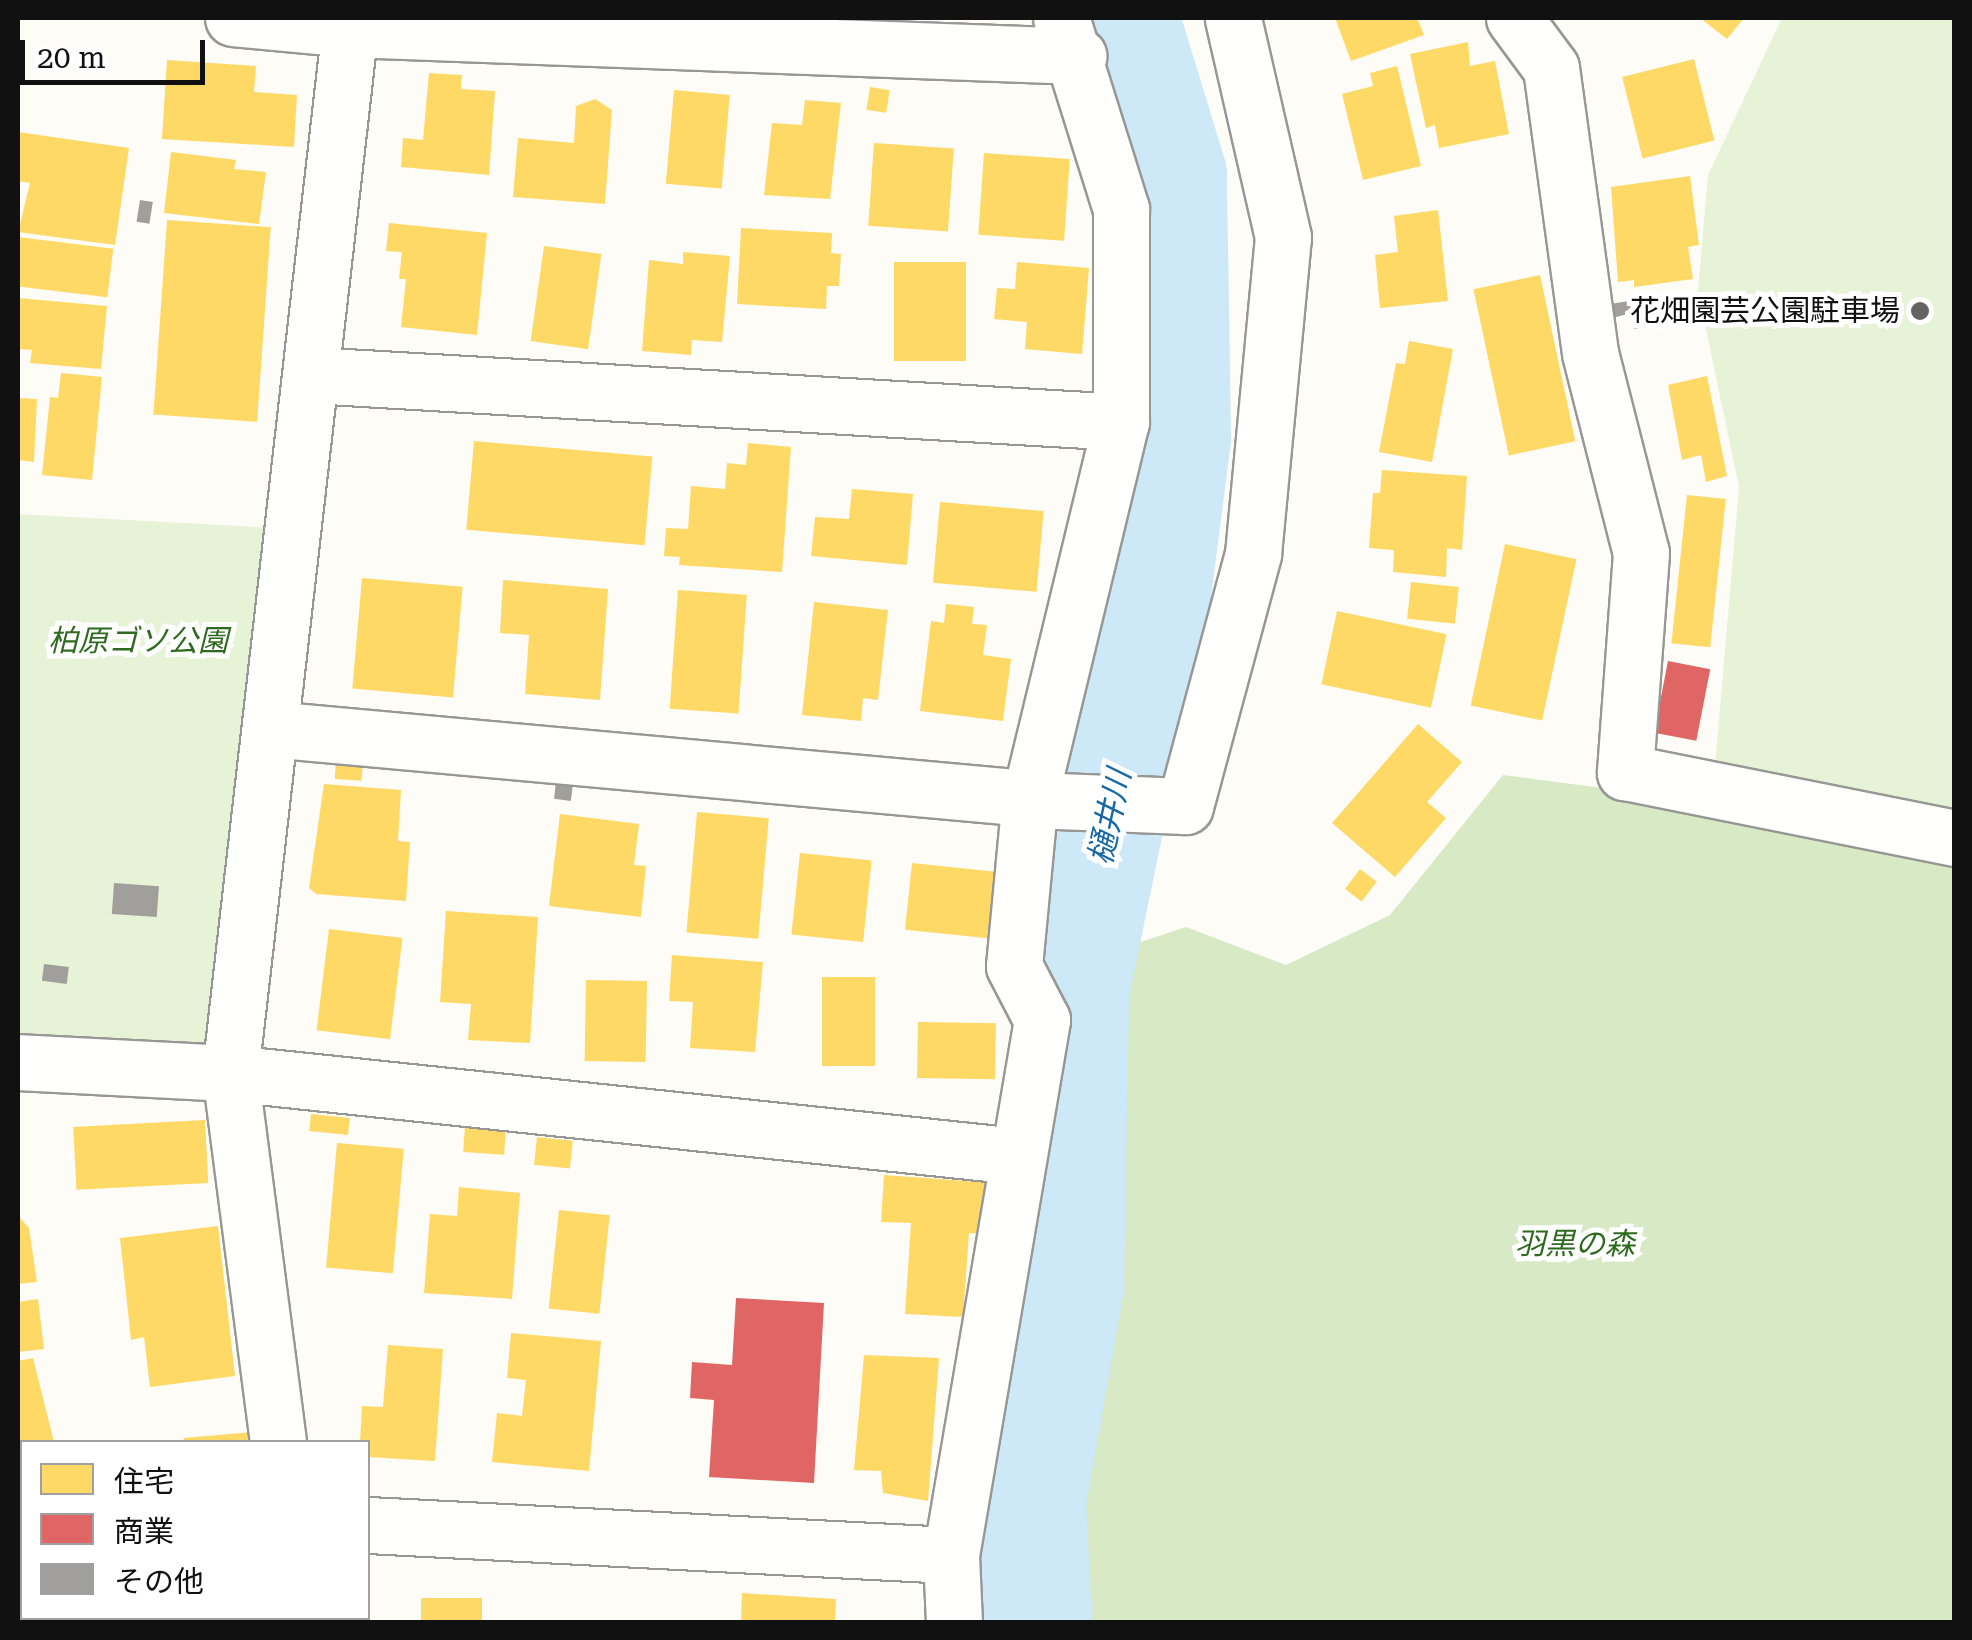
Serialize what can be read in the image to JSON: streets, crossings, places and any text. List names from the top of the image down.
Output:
{
  "water": ["樋井川"],
  "parks": ["柏原ゴソ公園", "羽黒の森"],
  "places": ["花畑園芸公園駐車場"],
  "legend": ["住宅", "商業", "その他"],
  "scale_bar": "20 m"
}
